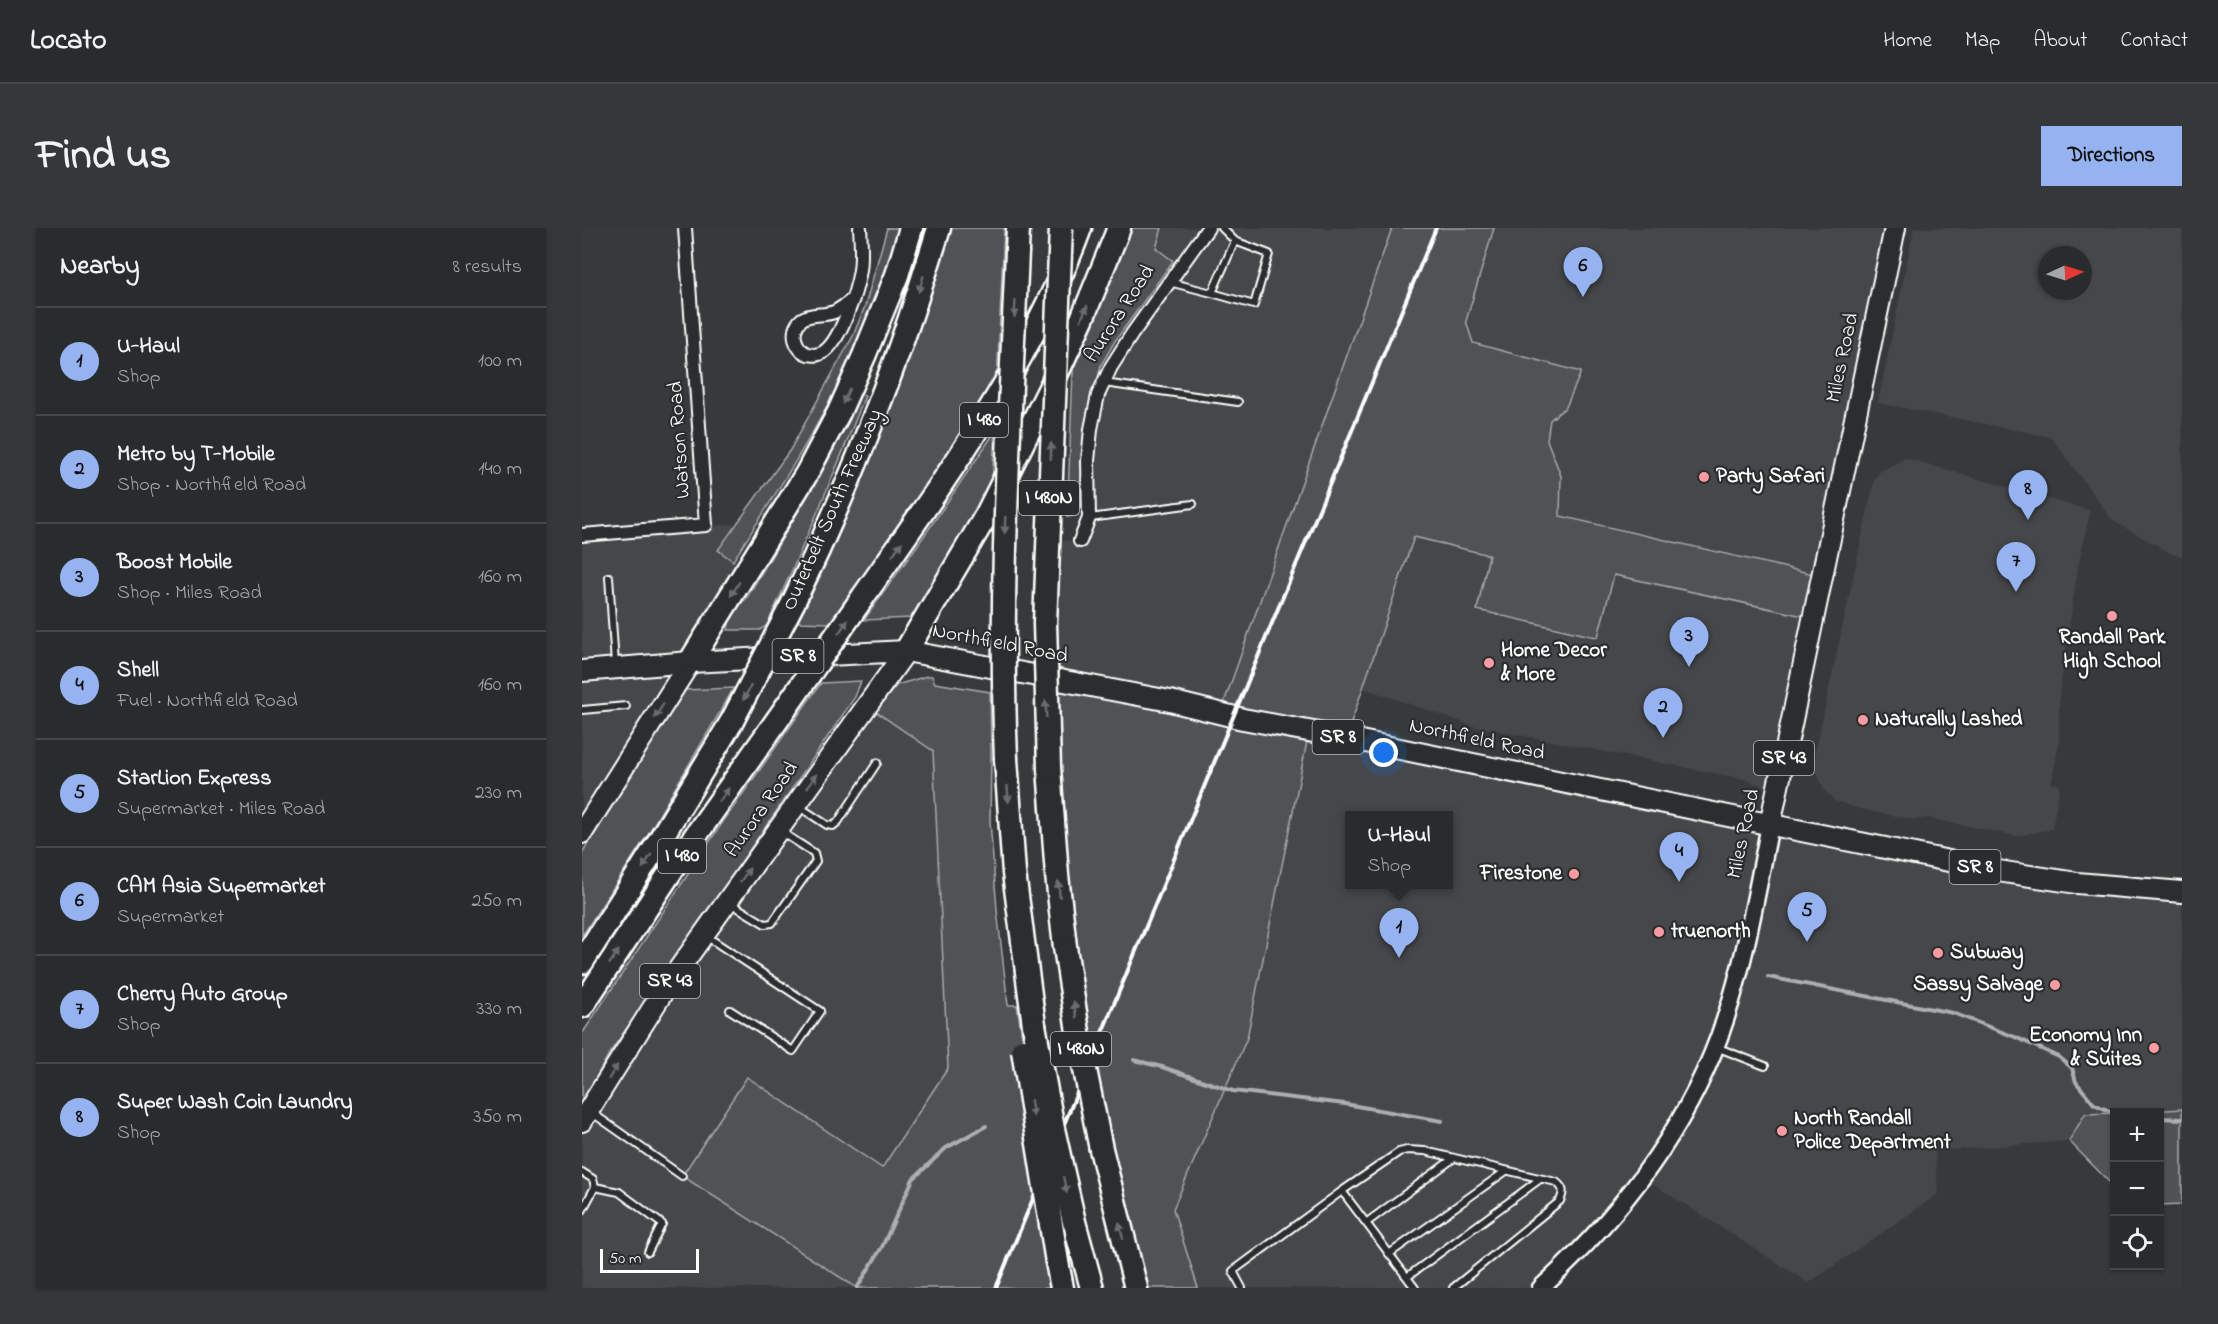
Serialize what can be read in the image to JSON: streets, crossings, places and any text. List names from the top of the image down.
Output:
{
  "streets": {
    "highway": ["I 480", "I 480N", "Outerbelt South Freeway"],
    "main road": [
      "Aurora Road",
      "Miles Road",
      "Northfield Road",
      "SR 8",
      "SR 43"
    ],
    "street": ["Watson Road"]
  },
  "crossings": [
    ["Aurora Road", "Northfield Road"],
    ["Miles Road", "Northfield Road"]
  ],
  "one_way": ["Aurora Road"],
  "places": [
    "Party Safari",
    "Randall Park High School",
    "Home Decor & More",
    "Naturally Lashed",
    "Firestone",
    "truenorth",
    "Subway",
    "Sassy Salvage",
    "Economy Inn & Suites",
    "North Randall Police Department"
  ],
  "scale_bar": "50 m",
  "north": "right",
  "page": {
    "header": "Locato",
    "nav": [
      "Home",
      "Map",
      "About",
      "Contact"
    ],
    "title": "Find us",
    "buttons": "Directions",
    "heading": ["Nearby", "8 results"],
    "pins": [
      "6",
      "8",
      "7",
      "3",
      "2",
      "4",
      "5",
      "1"
    ],
    "list": [
      {
        "mark": "1",
        "name": "U-Haul",
        "note": "Shop",
        "value": "100 m"
      },
      {
        "mark": "2",
        "name": "Metro by T-Mobile",
        "note": "Shop · Northfield Road",
        "value": "140 m"
      },
      {
        "mark": "3",
        "name": "Boost Mobile",
        "note": "Shop · Miles Road",
        "value": "160 m"
      },
      {
        "mark": "4",
        "name": "Shell",
        "note": "Fuel · Northfield Road",
        "value": "160 m"
      },
      {
        "mark": "5",
        "name": "StarLion Express",
        "note": "Supermarket · Miles Road",
        "value": "230 m"
      },
      {
        "mark": "6",
        "name": "CAM Asia Supermarket",
        "note": "Supermarket",
        "value": "250 m"
      },
      {
        "mark": "7",
        "name": "Cherry Auto Group",
        "note": "Shop",
        "value": "330 m"
      },
      {
        "mark": "8",
        "name": "Super Wash Coin Laundry",
        "note": "Shop",
        "value": "350 m"
      }
    ],
    "popup": ["U-Haul", "Shop"],
    "map_buttons": ["+", "−"],
    "scale": "50 m"
  }
}
